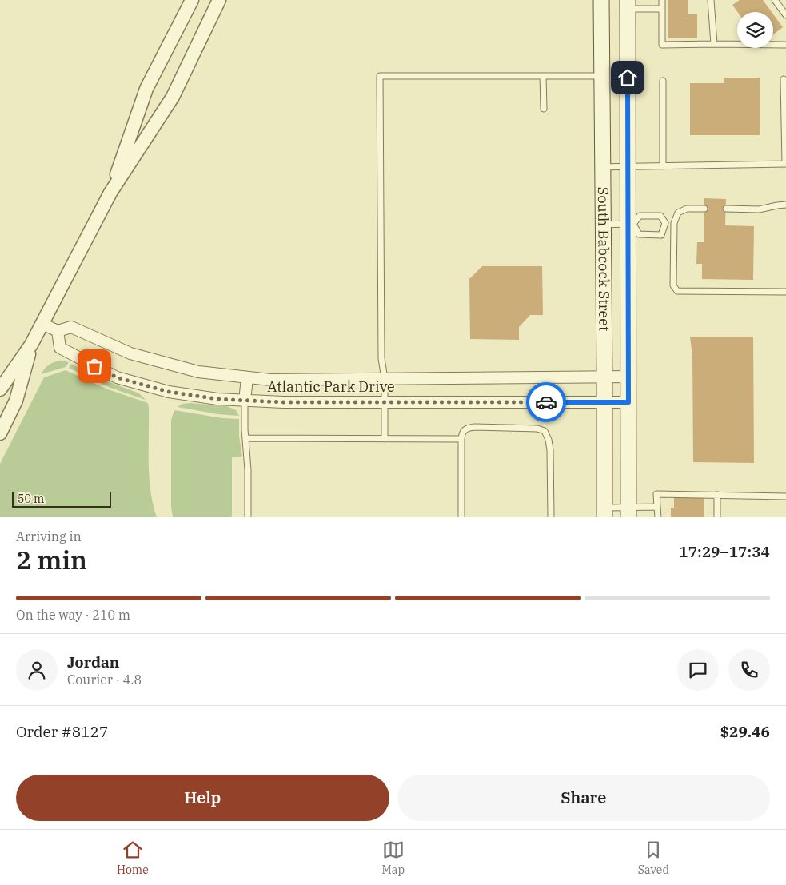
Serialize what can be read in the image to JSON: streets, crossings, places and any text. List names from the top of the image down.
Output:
{
  "streets": {
    "main road": ["South Babcock Street"],
    "street": ["Atlantic Park Drive"]
  },
  "crossings": [
    ["South Babcock Street", "Atlantic Park Drive"]
  ],
  "scale_bar": "50 m",
  "page": {
    "scale": "50 m",
    "heading": ["2 min", "Arriving in", "17:29–17:34"],
    "panel": [
      "Jordan",
      "Courier · 4.8",
      "Order #8127",
      "$29.46"
    ],
    "bar": "On the way · 210 m",
    "buttons": ["Help", "Share"],
    "tabs": ["Home", "Map", "Saved"]
  }
}
